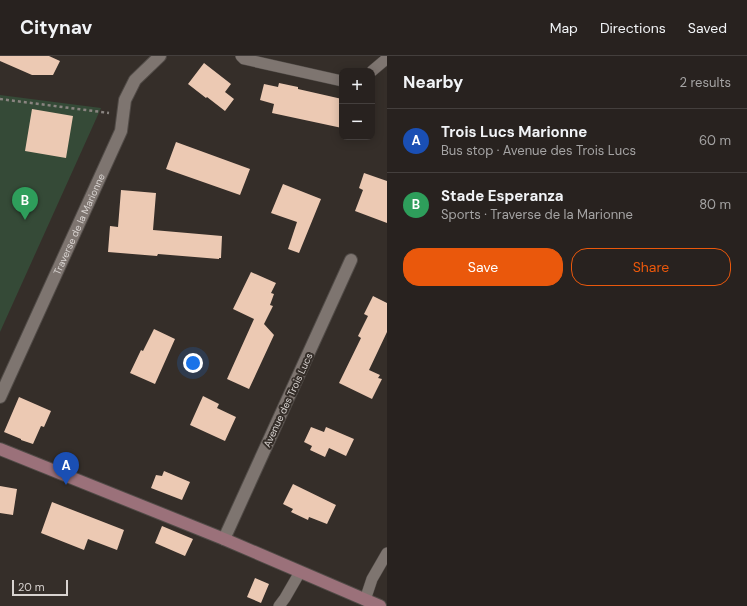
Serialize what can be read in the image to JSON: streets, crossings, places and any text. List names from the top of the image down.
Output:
{
  "streets": {
    "street": ["Traverse de la Marionne", "Avenue des Trois Lucs"]
  },
  "scale_bar": "20 m",
  "page": {
    "header": "Citynav",
    "nav": ["Map", "Directions", "Saved"],
    "heading": ["Nearby", "2 results"],
    "map_buttons": ["+", "−"],
    "list": [
      {
        "mark": "A",
        "name": "Trois Lucs Marionne",
        "note": "Bus stop · Avenue des Trois Lucs",
        "value": "60 m"
      },
      {
        "mark": "B",
        "name": "Stade Esperanza",
        "note": "Sports · Traverse de la Marionne",
        "value": "80 m"
      }
    ],
    "pins": ["B", "A"],
    "buttons": ["Save", "Share"],
    "scale": "20 m"
  }
}
